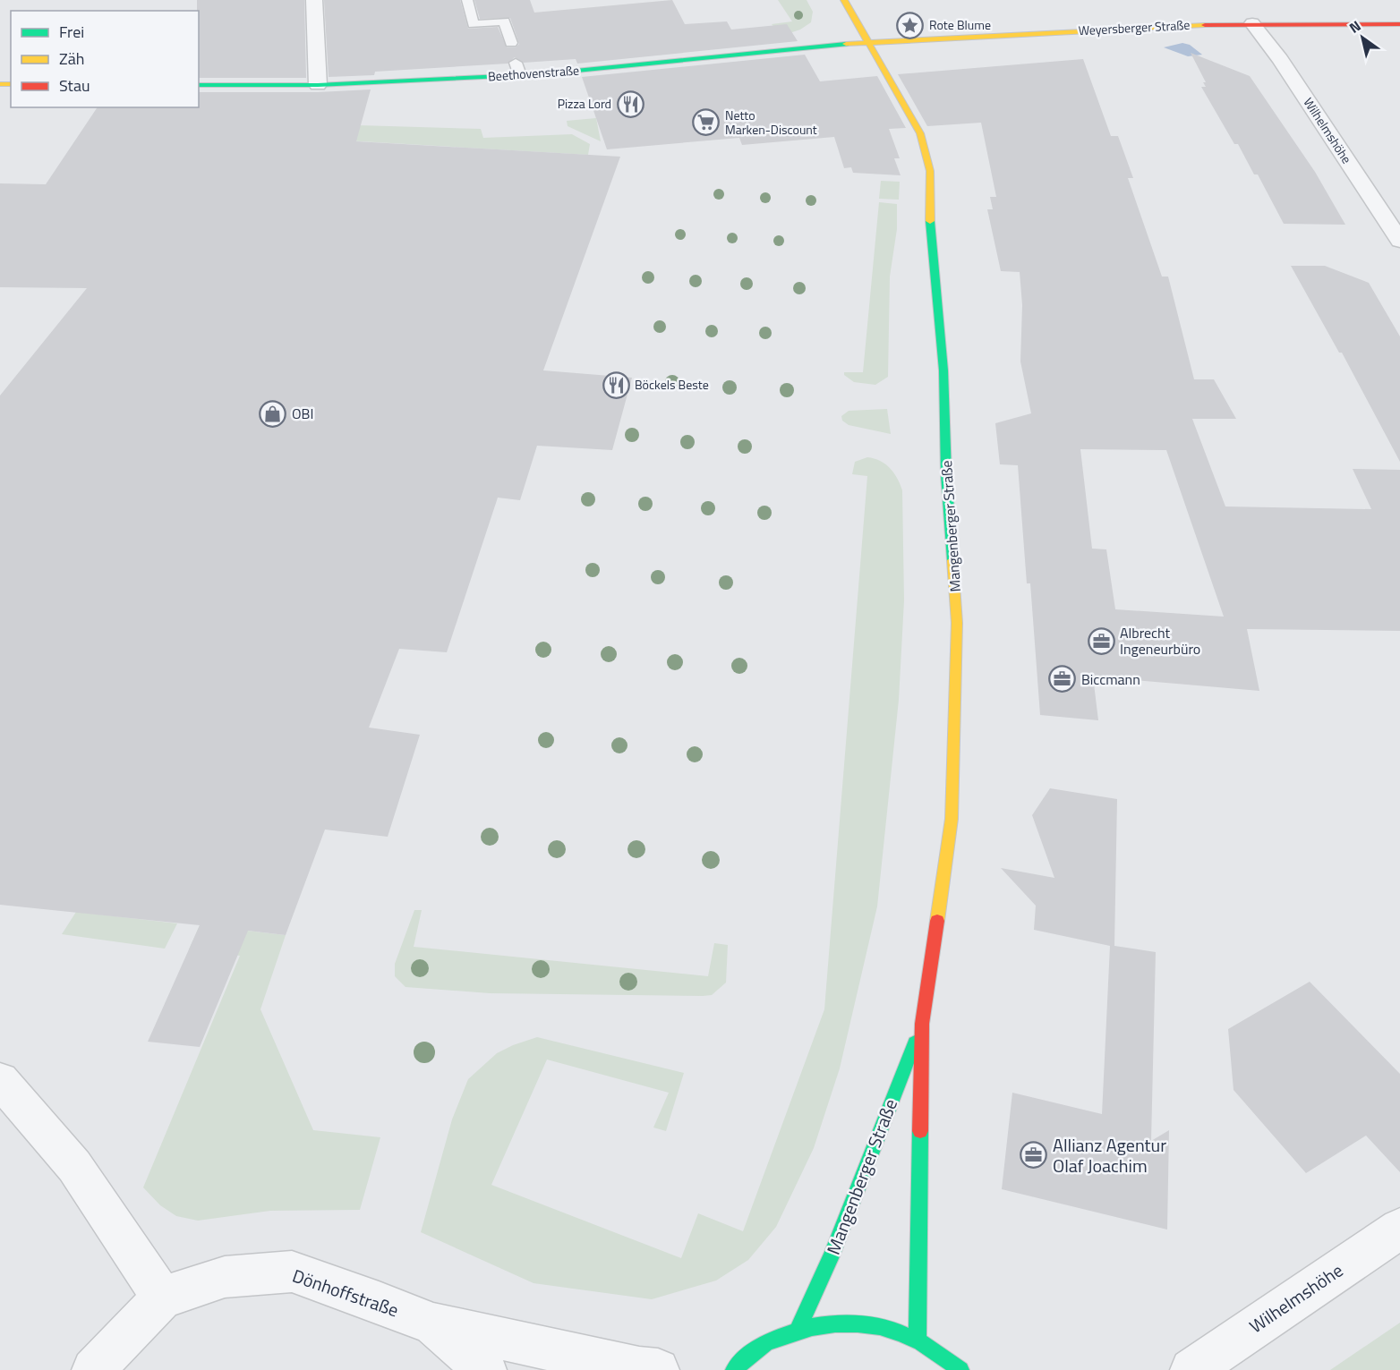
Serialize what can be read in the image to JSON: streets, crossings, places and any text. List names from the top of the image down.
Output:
{
  "streets": {
    "main road": ["Weyersberger Straße", "Beethovenstraße", "Mangenberger Straße"],
    "street": ["Wilhelmshöhe", "Dönhoffstraße"]
  },
  "crossings": [
    ["Weyersberger Straße", "Beethovenstraße"],
    ["Weyersberger Straße", "Wilhelmshöhe"],
    ["Weyersberger Straße", "Mangenberger Straße"],
    ["Beethovenstraße", "Mangenberger Straße"]
  ],
  "places": {
    "place": ["Rote Blume"],
    "restaurant": ["Pizza Lord", "Böckels Beste"],
    "supermarket": ["Netto Marken-Discount"],
    "shop": ["OBI"],
    "office": ["Albrecht Ingeneurbüro", "Biccmann", "Allianz Agentur Olaf Joachim"]
  },
  "legend": ["Frei", "Zäh", "Stau"],
  "north": "top left"
}
